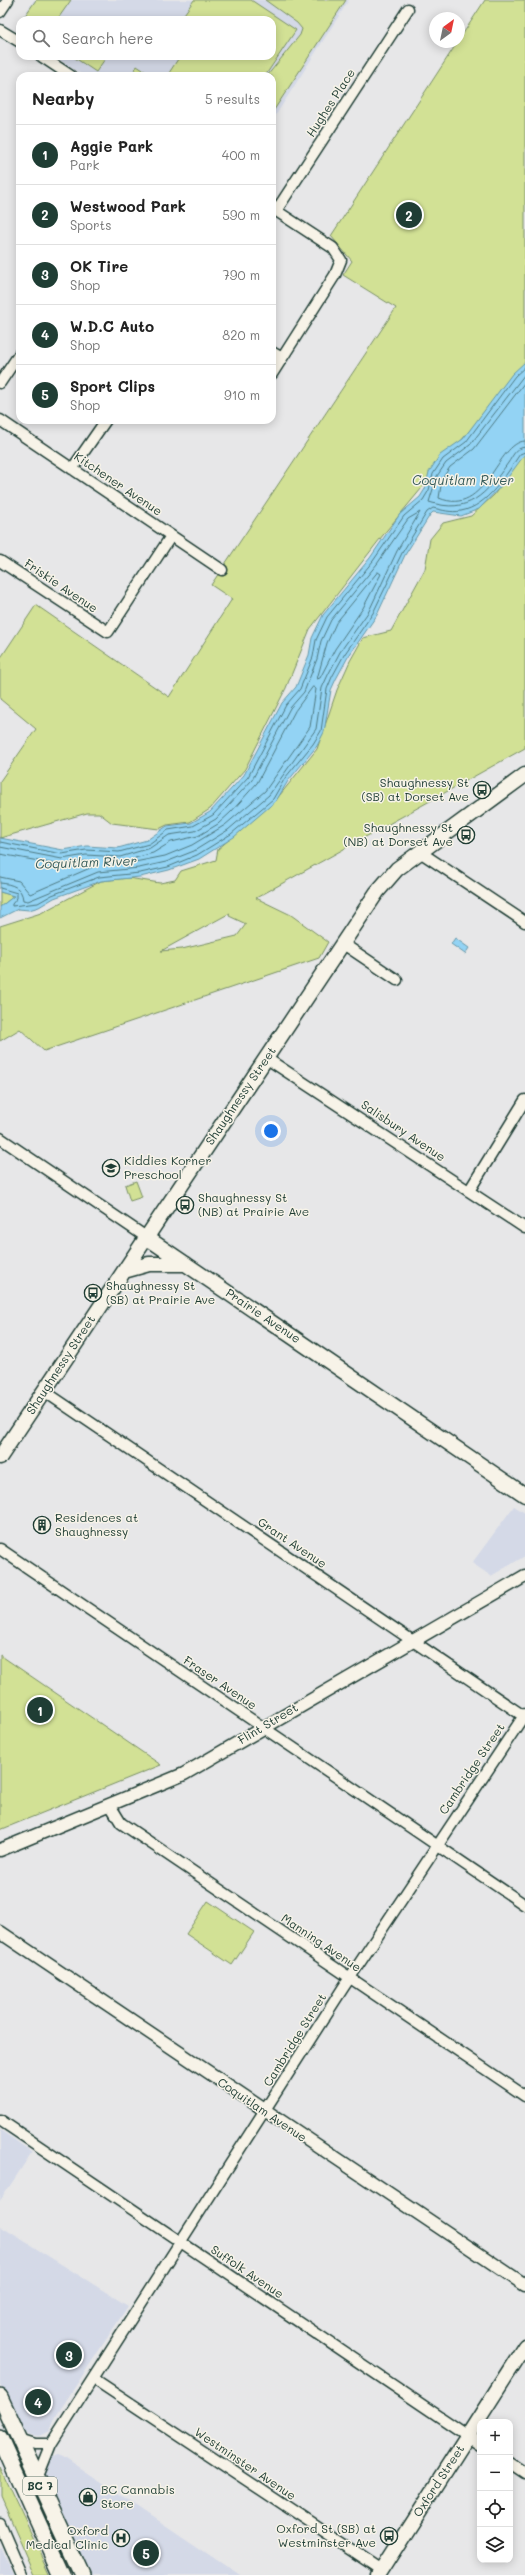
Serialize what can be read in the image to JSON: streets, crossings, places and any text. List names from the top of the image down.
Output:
{
  "streets": {
    "main road": [
      "Shaughnessy Street",
      "Prairie Avenue",
      "Oxford Street",
      "BC 7"
    ],
    "street": [
      "Hughes Place",
      "Kitchener Avenue",
      "Friskie Avenue",
      "Salisbury Avenue",
      "Grant Avenue",
      "Fraser Avenue",
      "Flint Street",
      "Cambridge Street",
      "Manning Avenue",
      "Coquitlam Avenue",
      "Suffolk Avenue",
      "Westminster Avenue"
    ]
  },
  "crossings": [
    ["Kitchener Avenue", "Friskie Avenue"],
    ["Shaughnessy Street", "Salisbury Avenue"],
    ["Shaughnessy Street", "Prairie Avenue"],
    ["Shaughnessy Street", "Grant Avenue"],
    ["Grant Avenue", "Flint Street"],
    ["Grant Avenue", "Cambridge Street"],
    ["Fraser Avenue", "Flint Street"],
    ["Fraser Avenue", "Cambridge Street"],
    ["Flint Street", "Manning Avenue"],
    ["Cambridge Street", "Manning Avenue"],
    ["Cambridge Street", "Coquitlam Avenue"],
    ["Cambridge Street", "Suffolk Avenue"],
    ["Cambridge Street", "Westminster Avenue"],
    ["Cambridge Street", "BC 7"],
    ["Suffolk Avenue", "Oxford Street"],
    ["Westminster Avenue", "Oxford Street"]
  ],
  "water": ["Coquitlam River"],
  "places": {
    "bus stop": [
      "Shaughnessy St (SB) at Dorset Ave",
      "Shaughnessy St (NB) at Dorset Ave",
      "Shaughnessy St (NB) at Prairie Ave",
      "Shaughnessy St (SB) at Prairie Ave",
      "Oxford St (SB) at Westminster Ave"
    ],
    "school or university": ["Kiddies Korner Preschool"],
    "building": ["Residences at Shaughnessy"],
    "shop": ["BC Cannabis Store"],
    "hospital": ["Oxford Medical Clinic"]
  },
  "north": "top right",
  "page": {
    "search": "Search here",
    "heading": ["Nearby", "5 results"],
    "list": [
      {
        "mark": "1",
        "name": "Aggie Park",
        "note": "Park",
        "value": "400 m"
      },
      {
        "mark": "2",
        "name": "Westwood Park",
        "note": "Sports",
        "value": "590 m"
      },
      {
        "mark": "3",
        "name": "OK Tire",
        "note": "Shop",
        "value": "790 m"
      },
      {
        "mark": "4",
        "name": "W.D.C Auto",
        "note": "Shop",
        "value": "820 m"
      },
      {
        "mark": "5",
        "name": "Sport Clips",
        "note": "Shop",
        "value": "910 m"
      }
    ],
    "pins": [
      "2",
      "1",
      "3",
      "4",
      "5"
    ],
    "map_buttons": ["+", "−"]
  }
}
